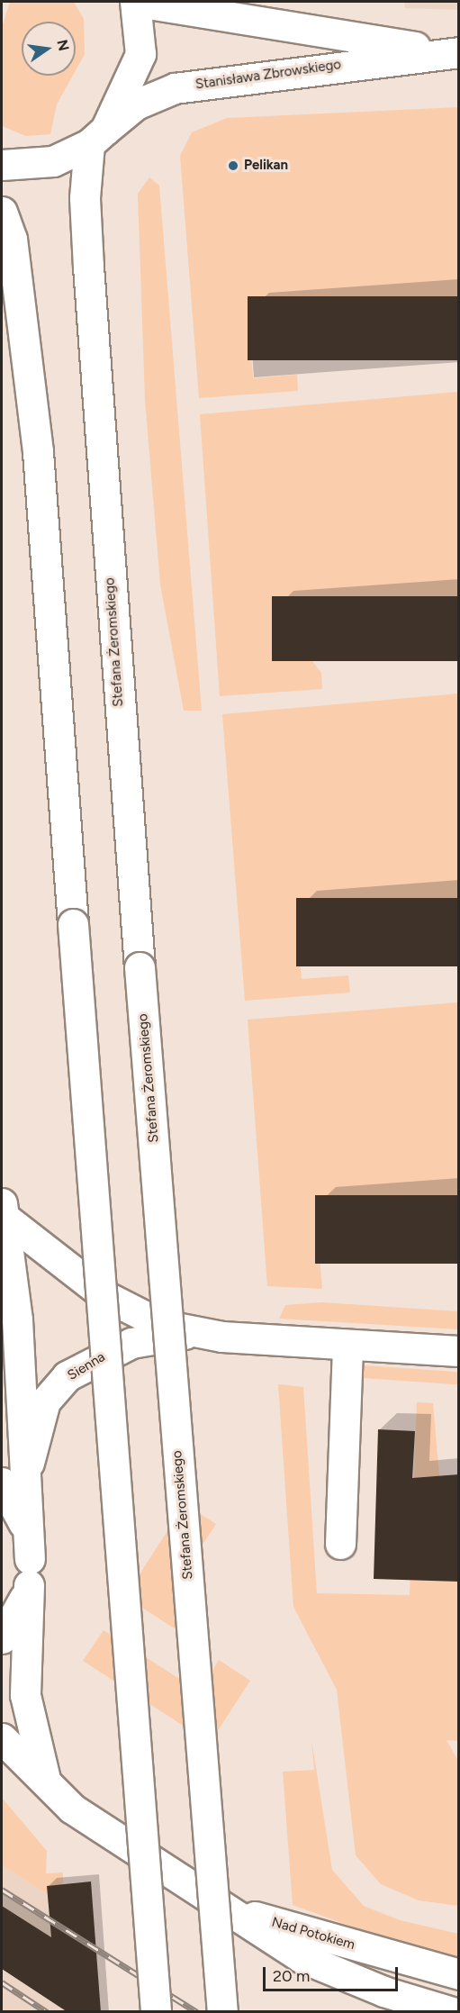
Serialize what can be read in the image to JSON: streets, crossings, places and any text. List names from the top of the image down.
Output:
{
  "streets": {
    "main road": [
      "Stanisława Zbrowskiego",
      "Stefana Żeromskiego",
      "Sienna",
      "Nad Potokiem"
    ]
  },
  "crossings": [
    ["Stanisława Zbrowskiego", "Stefana Żeromskiego"]
  ],
  "places": ["Pelikan"],
  "scale_bar": "20 m",
  "north": "right"
}
